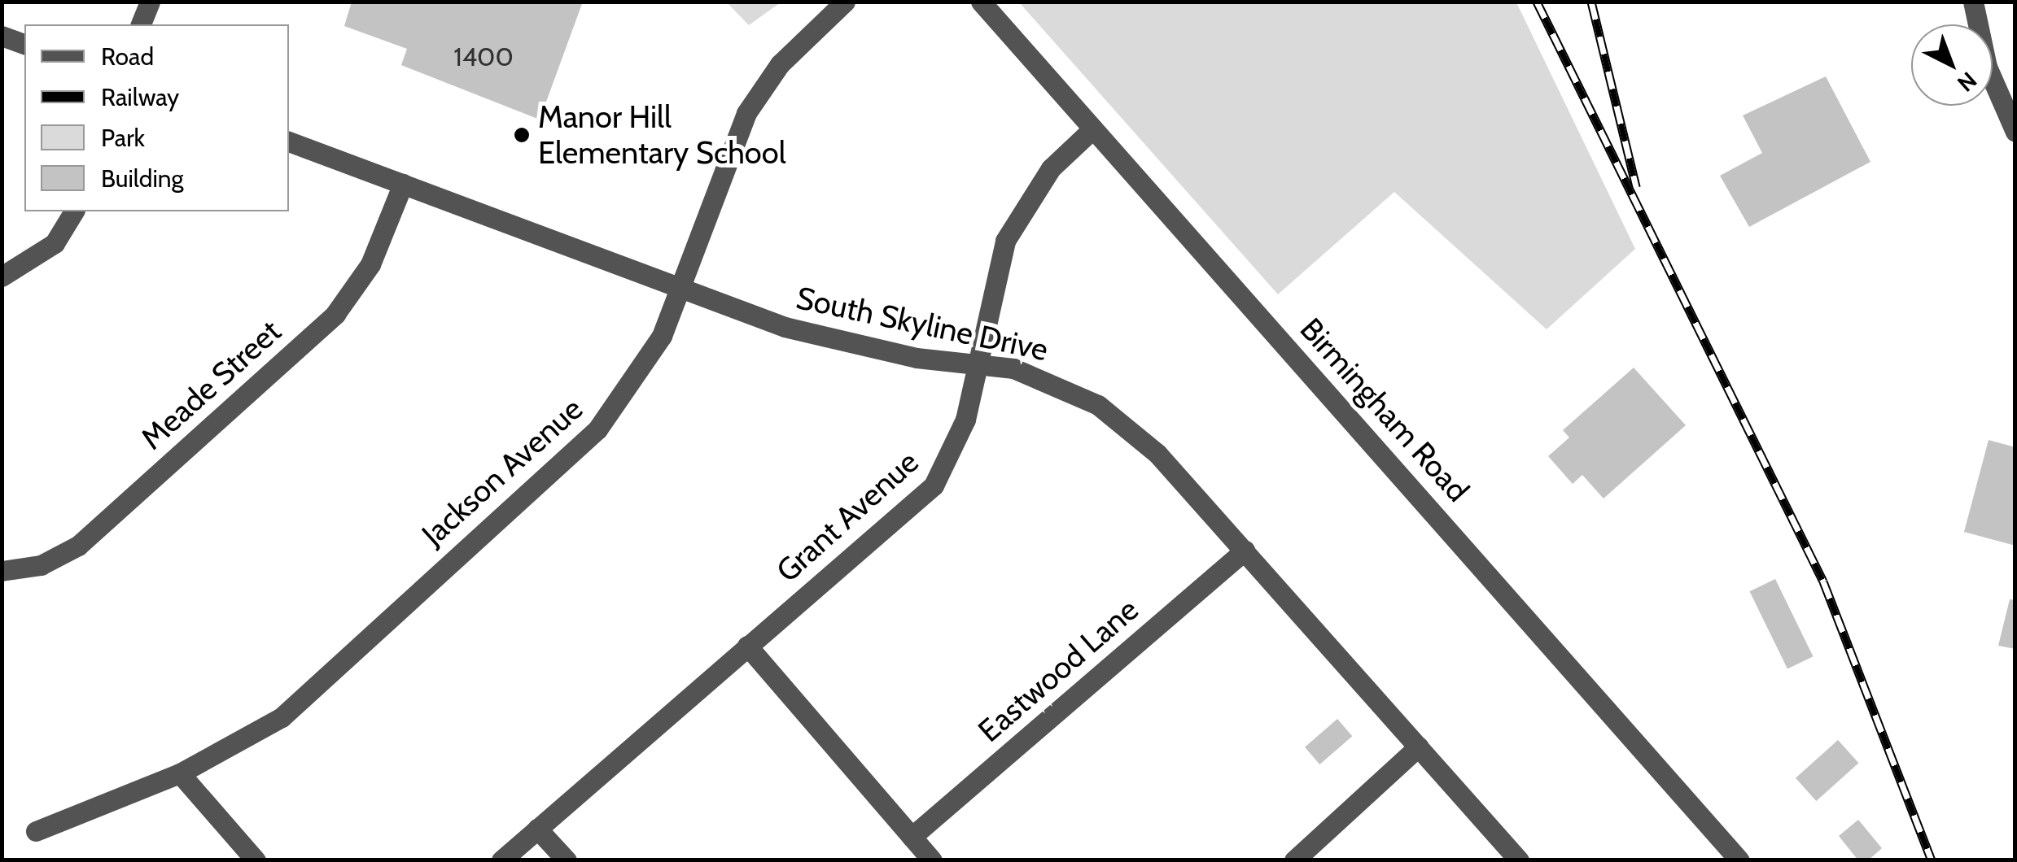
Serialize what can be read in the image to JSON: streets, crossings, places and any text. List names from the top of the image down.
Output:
{
  "streets": {
    "street": [
      "South Skyline Drive",
      "Meade Street",
      "Birmingham Road",
      "Jackson Avenue",
      "Grant Avenue",
      "Eastwood Lane"
    ]
  },
  "crossings": [
    ["South Skyline Drive", "Meade Street"],
    ["South Skyline Drive", "Jackson Avenue"],
    ["South Skyline Drive", "Grant Avenue"],
    ["South Skyline Drive", "Eastwood Lane"],
    ["Birmingham Road", "Grant Avenue"]
  ],
  "places": ["Manor Hill Elementary School"],
  "house_numbers": ["1400"],
  "legend": [
    "Road",
    "Railway",
    "Park",
    "Building"
  ],
  "north": "bottom right"
}
